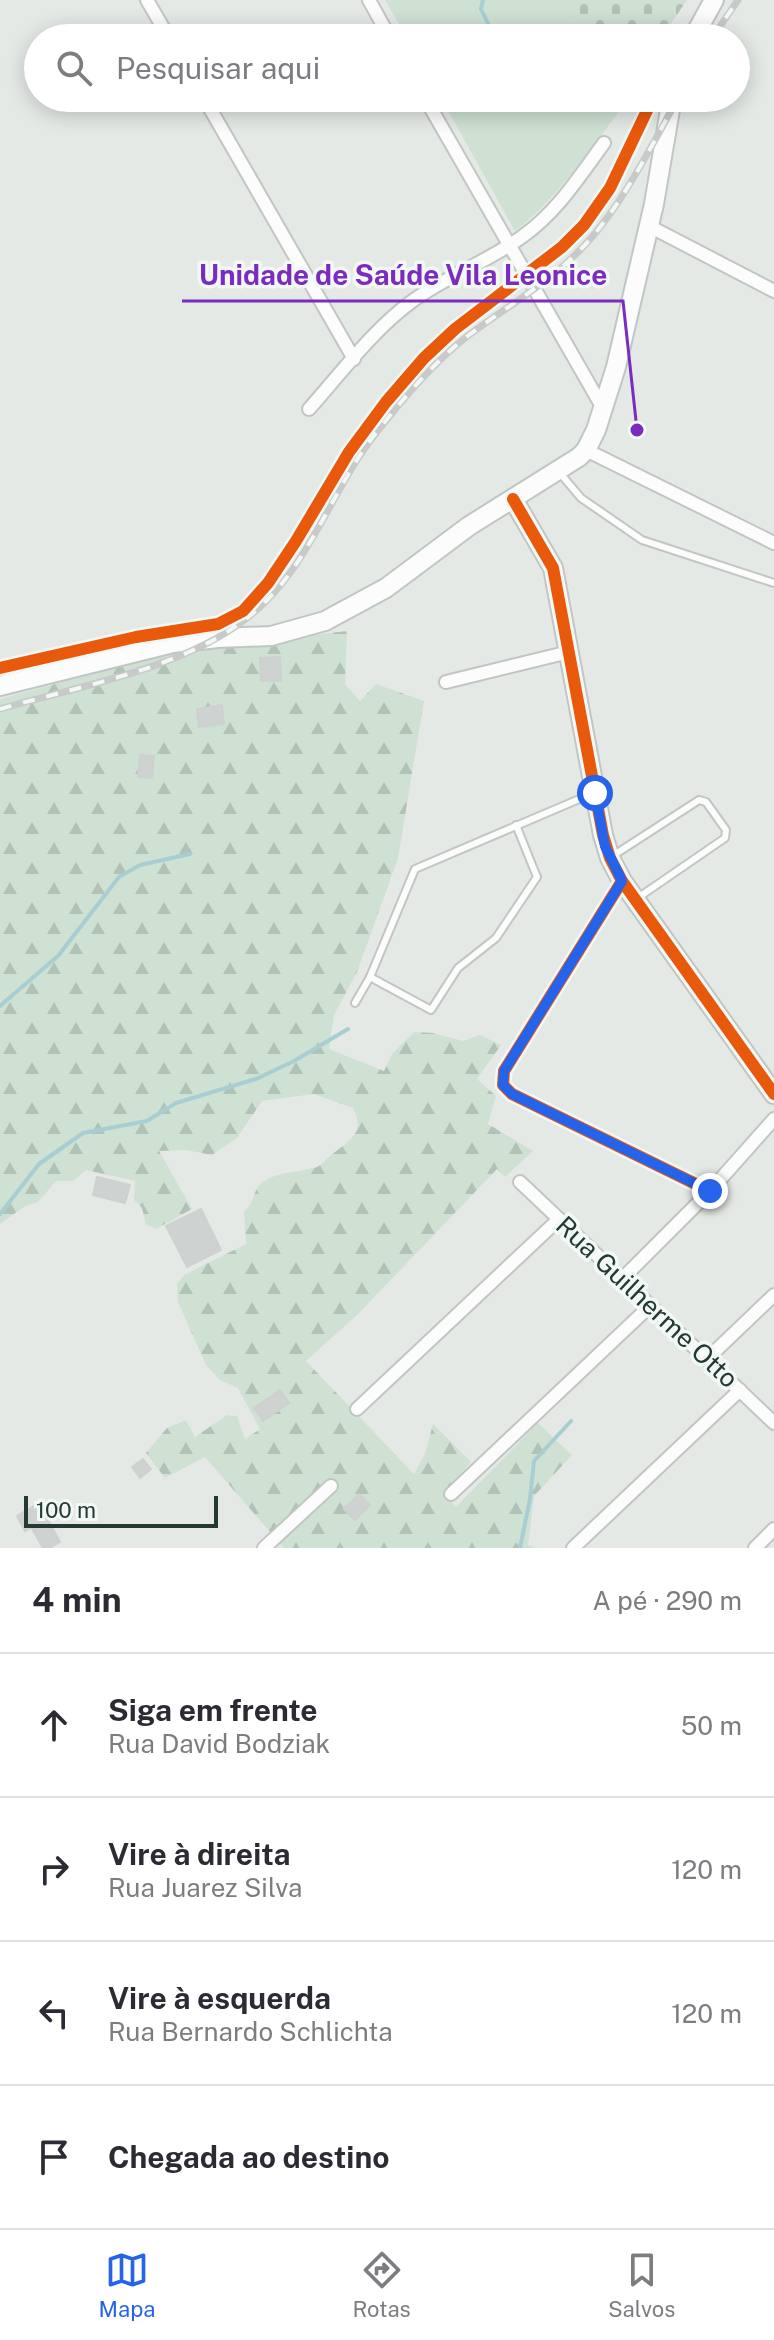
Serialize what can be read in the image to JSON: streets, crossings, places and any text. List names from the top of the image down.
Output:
{
  "streets": {
    "street": ["Rua Guilherme Otto"]
  },
  "places": ["Unidade de Saúde Vila Leonice"],
  "scale_bar": "100 m",
  "page": {
    "search": "Pesquisar aqui",
    "scale": "100 m",
    "heading": ["4 min", "A pé · 290 m"],
    "list": [
      ["Siga em frente", "Rua David Bodziak", "50 m"],
      ["Vire à direita", "Rua Juarez Silva", "120 m"],
      ["Vire à esquerda", "Rua Bernardo Schlichta", "120 m"],
      "Chegada ao destino"
    ],
    "nav": ["Mapa", "Rotas", "Salvos"]
  }
}
